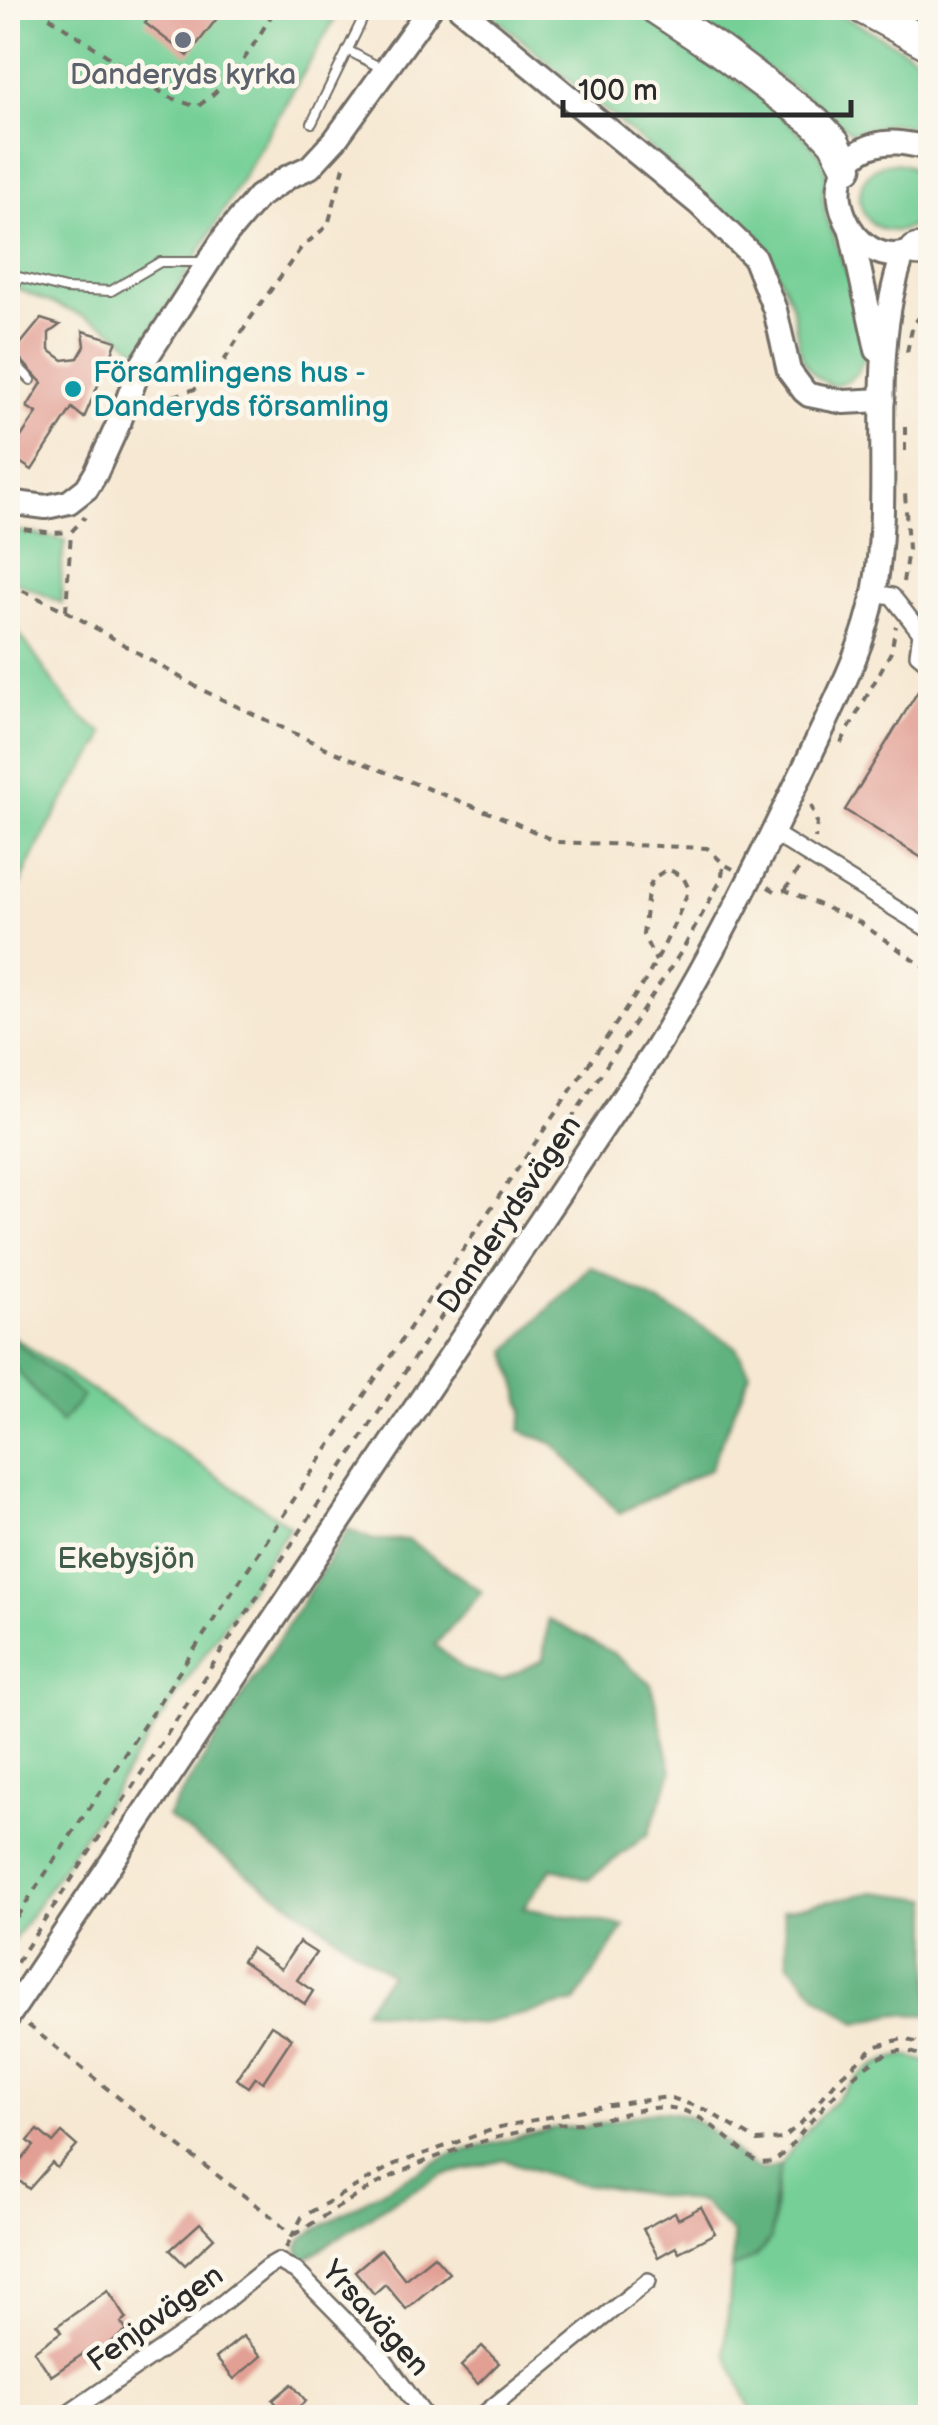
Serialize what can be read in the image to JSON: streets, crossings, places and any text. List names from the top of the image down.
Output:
{
  "streets": {
    "street": ["Danderydsvägen", "Fenjavägen", "Yrsavägen"]
  },
  "crossings": [
    ["Fenjavägen", "Yrsavägen"]
  ],
  "parks": ["Ekebysjön"],
  "places": ["Danderyds kyrka", "Församlingens hus - Danderyds församling"],
  "scale_bar": "100 m"
}
